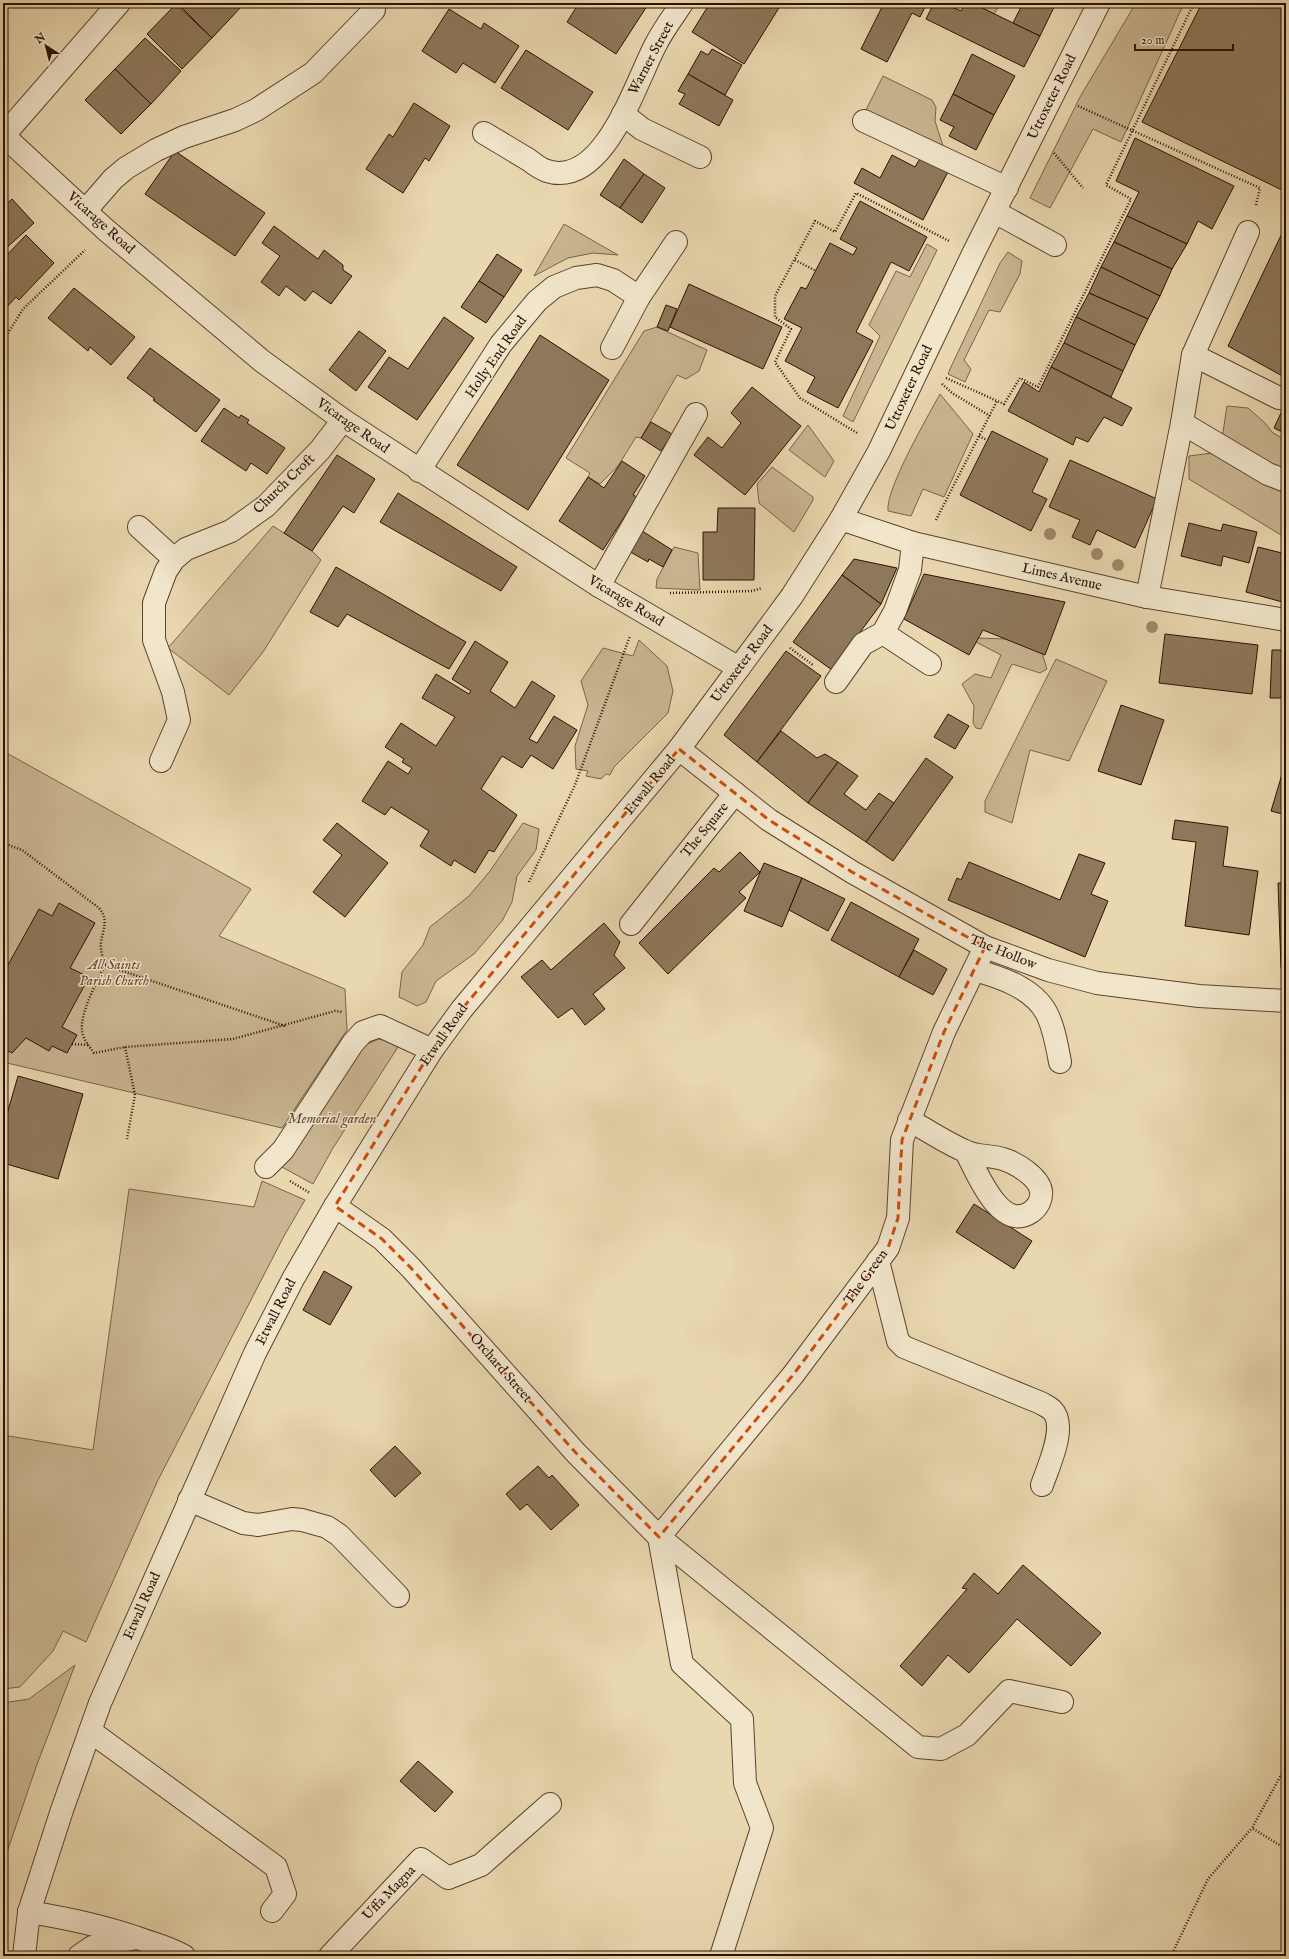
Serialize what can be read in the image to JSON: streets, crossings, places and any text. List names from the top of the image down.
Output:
{
  "streets": {
    "street": [
      "Warner Street",
      "Uttoxeter Road",
      "Vicarage Road",
      "Holly End Road",
      "Church Croft",
      "Limes Avenue",
      "Etwall Road",
      "The Square",
      "The Hollow",
      "The Green",
      "Orchard Street",
      "Uffa Magna"
    ]
  },
  "crossings": [
    ["Uttoxeter Road", "Vicarage Road"],
    ["Uttoxeter Road", "Limes Avenue"],
    ["Uttoxeter Road", "Etwall Road"],
    ["Uttoxeter Road", "The Square"],
    ["Vicarage Road", "Holly End Road"],
    ["Vicarage Road", "Church Croft"],
    ["Etwall Road", "The Square"],
    ["Etwall Road", "Orchard Street"],
    ["The Square", "The Hollow"],
    ["The Hollow", "The Green"],
    ["The Green", "Orchard Street"]
  ],
  "parks": ["All Saints Parish Church", "Memorial garden"],
  "scale_bar": "20 m",
  "north": "top left"
}
